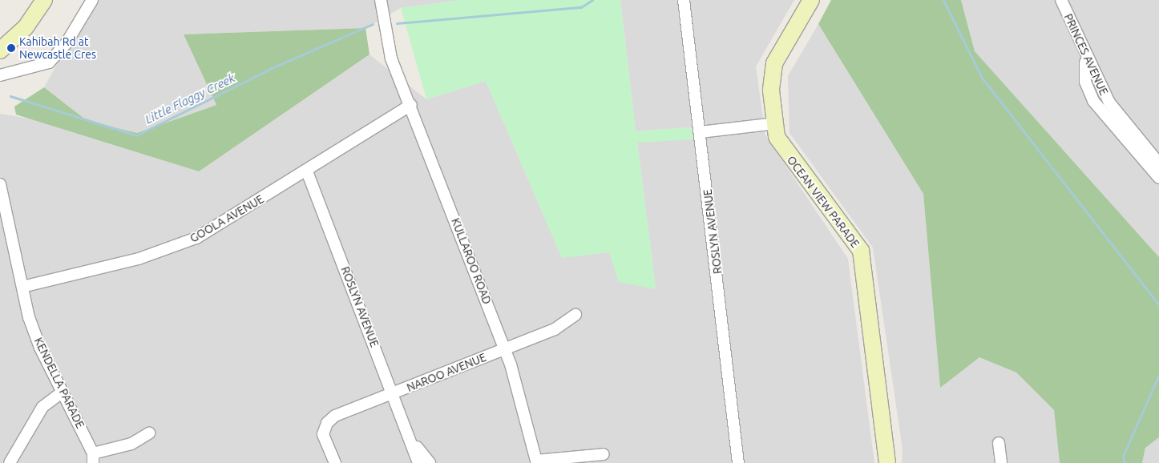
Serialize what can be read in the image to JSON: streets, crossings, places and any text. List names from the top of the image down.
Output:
{
  "streets": {
    "street": [
      "PRINCES AVENUE",
      "OCEAN VIEW PARADE",
      "GOOLA AVENUE",
      "ROSLYN AVENUE",
      "KULLAROO ROAD",
      "NAROO AVENUE",
      "KENDELLA PARADE"
    ]
  },
  "crossings": [
    ["GOOLA AVENUE", "ROSLYN AVENUE"],
    ["GOOLA AVENUE", "KULLAROO ROAD"],
    ["GOOLA AVENUE", "KENDELLA PARADE"],
    ["ROSLYN AVENUE", "NAROO AVENUE"],
    ["KULLAROO ROAD", "NAROO AVENUE"]
  ],
  "water": ["Little Flaggy Creek"],
  "places": ["Kahibah Rd at Newcastle Cres"]
}
